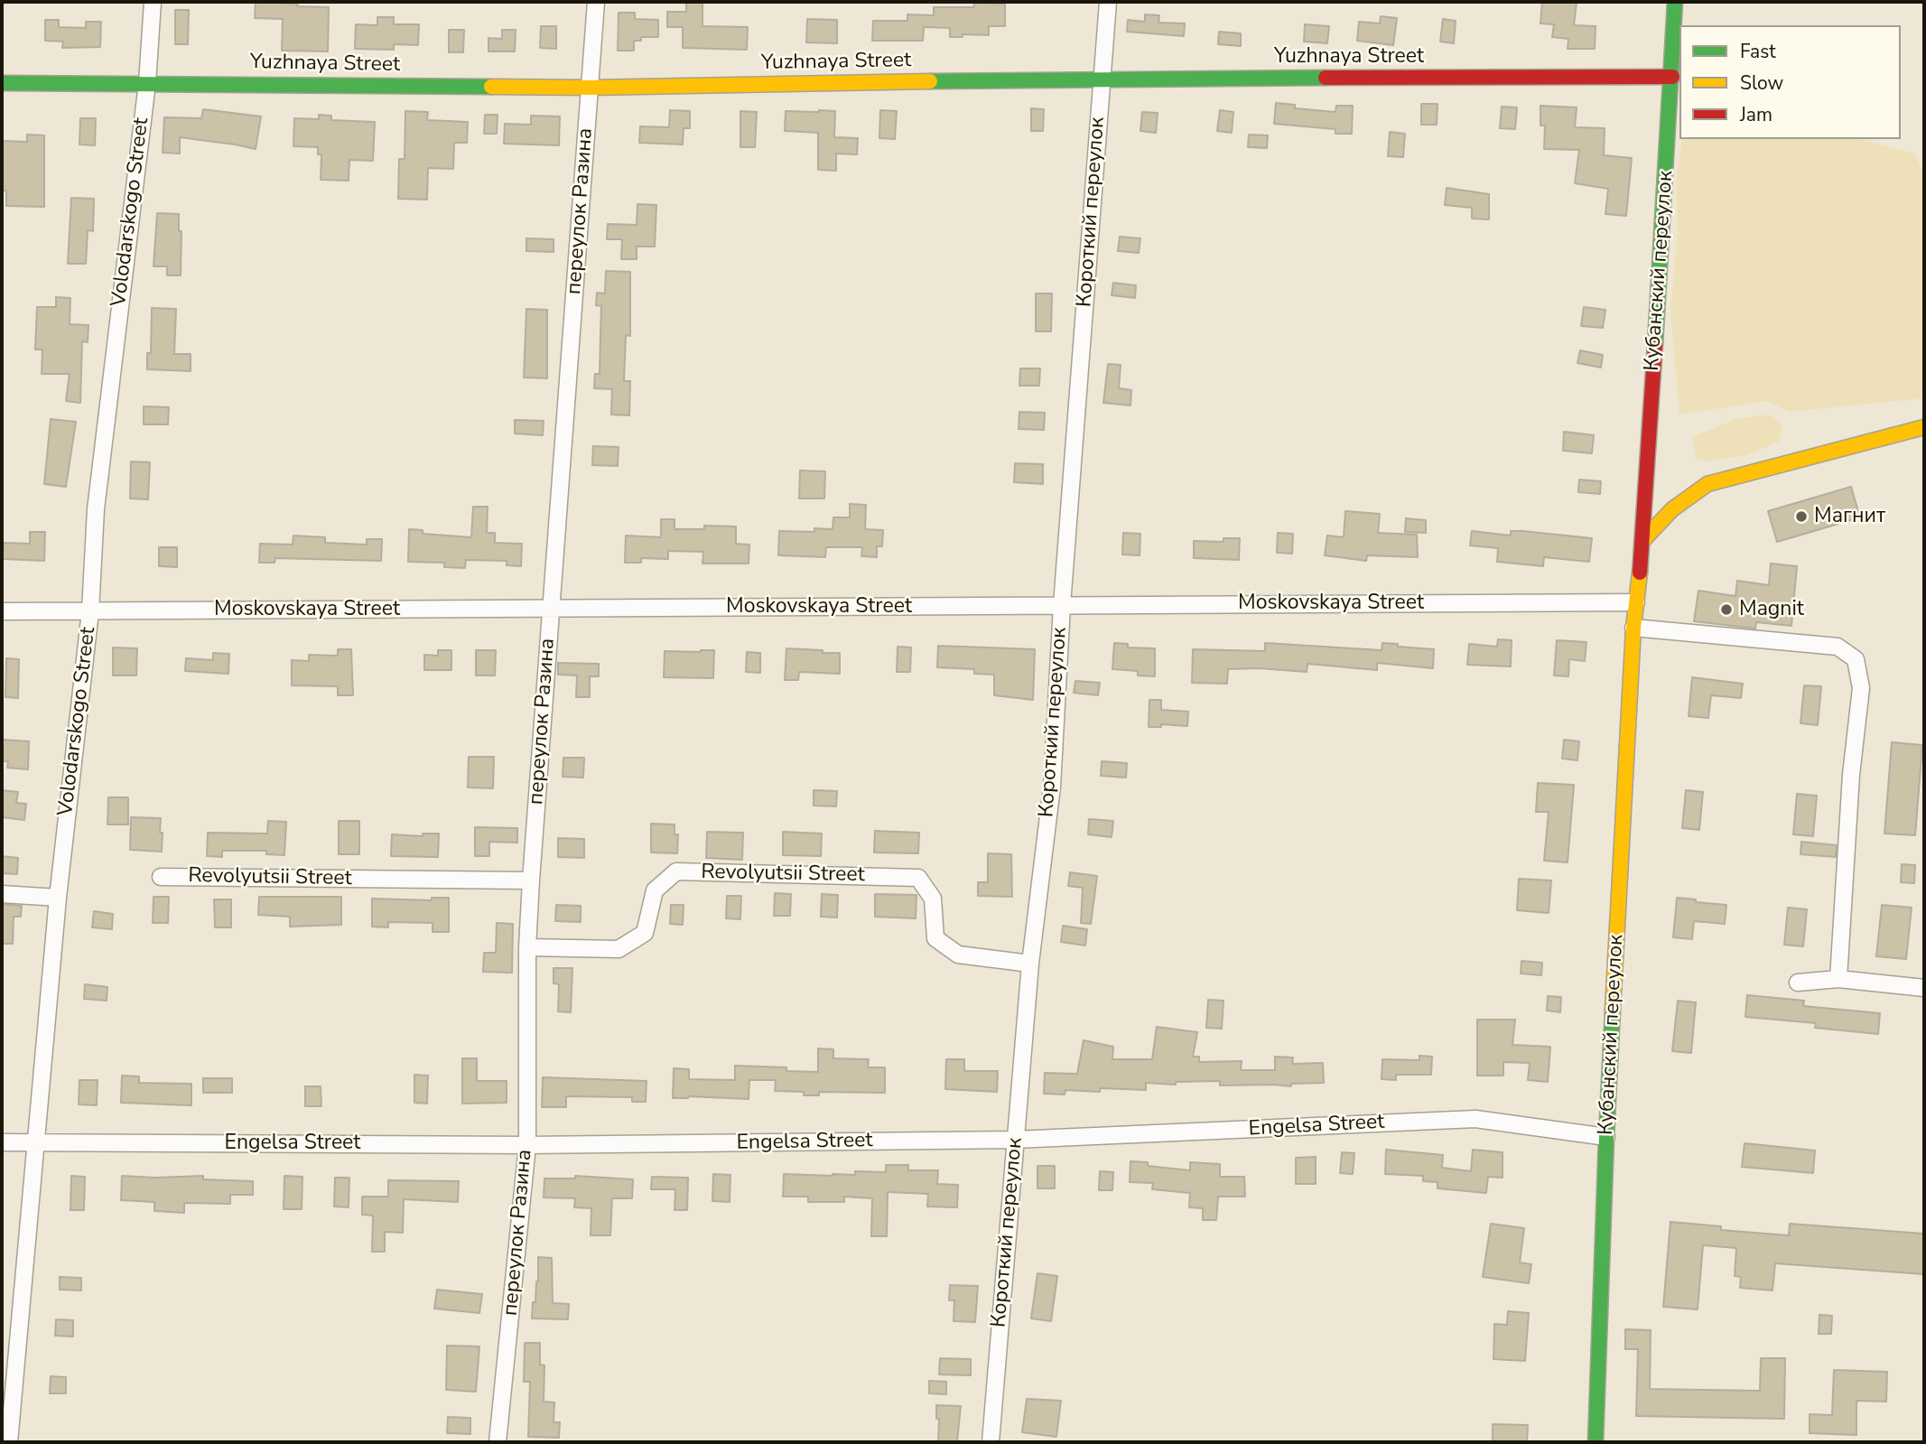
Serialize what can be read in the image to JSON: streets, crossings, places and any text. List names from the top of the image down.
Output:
{
  "streets": {
    "street": [
      "Yuzhnaya Street",
      "переулок Разина",
      "Volodarskogo Street",
      "Короткий переулок",
      "Кубанский переулок",
      "Moskovskaya Street",
      "Revolyutsii Street",
      "Engelsa Street"
    ]
  },
  "crossings": [
    ["Yuzhnaya Street", "переулок Разина"],
    ["Yuzhnaya Street", "Volodarskogo Street"],
    ["Yuzhnaya Street", "Короткий переулок"],
    ["Yuzhnaya Street", "Кубанский переулок"],
    ["переулок Разина", "Moskovskaya Street"],
    ["переулок Разина", "Revolyutsii Street"],
    ["переулок Разина", "Engelsa Street"],
    ["Volodarskogo Street", "Moskovskaya Street"],
    ["Volodarskogo Street", "Engelsa Street"],
    ["Короткий переулок", "Moskovskaya Street"],
    ["Короткий переулок", "Revolyutsii Street"],
    ["Короткий переулок", "Engelsa Street"],
    ["Кубанский переулок", "Moskovskaya Street"],
    ["Кубанский переулок", "Engelsa Street"]
  ],
  "places": ["Магнит", "Magnit"],
  "legend": ["Fast", "Slow", "Jam"]
}
